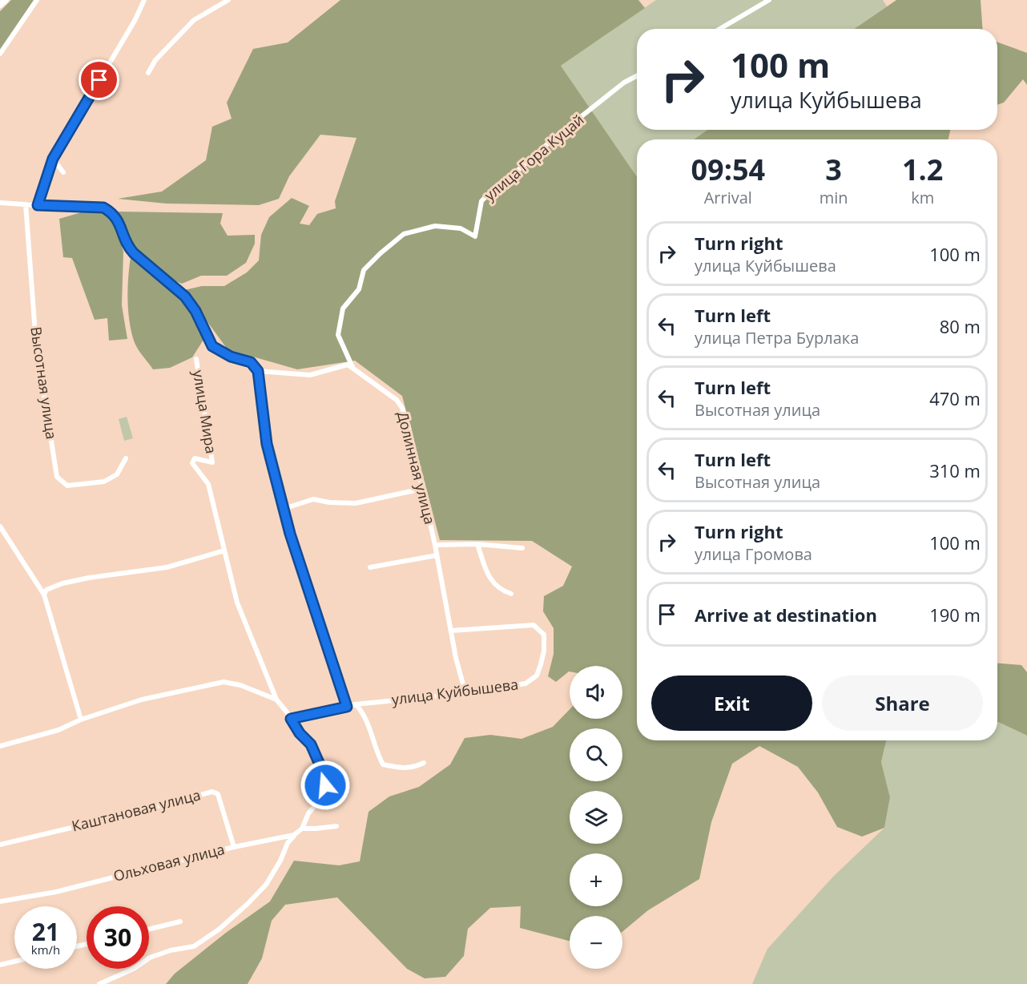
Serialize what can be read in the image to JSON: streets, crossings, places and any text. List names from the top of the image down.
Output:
{
  "streets": {
    "street": [
      "улица Гора Куцай",
      "Высотная улица",
      "улица Мира",
      "Долинная улица",
      "улица Куйбышева",
      "Каштановая улица",
      "Ольховая улица"
    ]
  },
  "crossings": [
    ["улица Гора Куцай", "Долинная улица"],
    ["Долинная улица", "улица Куйбышева"],
    ["Каштановая улица", "Ольховая улица"]
  ],
  "page": {
    "turn": ["100 m", "улица Куйбышева"],
    "eta": [
      "09:54",
      "Arrival",
      "3",
      "min",
      "1.2",
      "km"
    ],
    "list": [
      {
        "name": "Turn right",
        "note": "улица Куйбышева",
        "value": "100 m"
      },
      {
        "name": "Turn left",
        "note": "улица Петра Бурлака",
        "value": "80 m"
      },
      {
        "name": "Turn left",
        "note": "Высотная улица",
        "value": "470 m"
      },
      {
        "name": "Turn left",
        "note": "Высотная улица",
        "value": "310 m"
      },
      {
        "name": "Turn right",
        "note": "улица Громова",
        "value": "100 m"
      },
      {
        "name": "Arrive at destination",
        "value": "190 m"
      }
    ],
    "map_buttons": ["+", "−"],
    "buttons": ["Exit", "Share"],
    "speed": "21 km/h",
    "limit": "30"
  }
}
